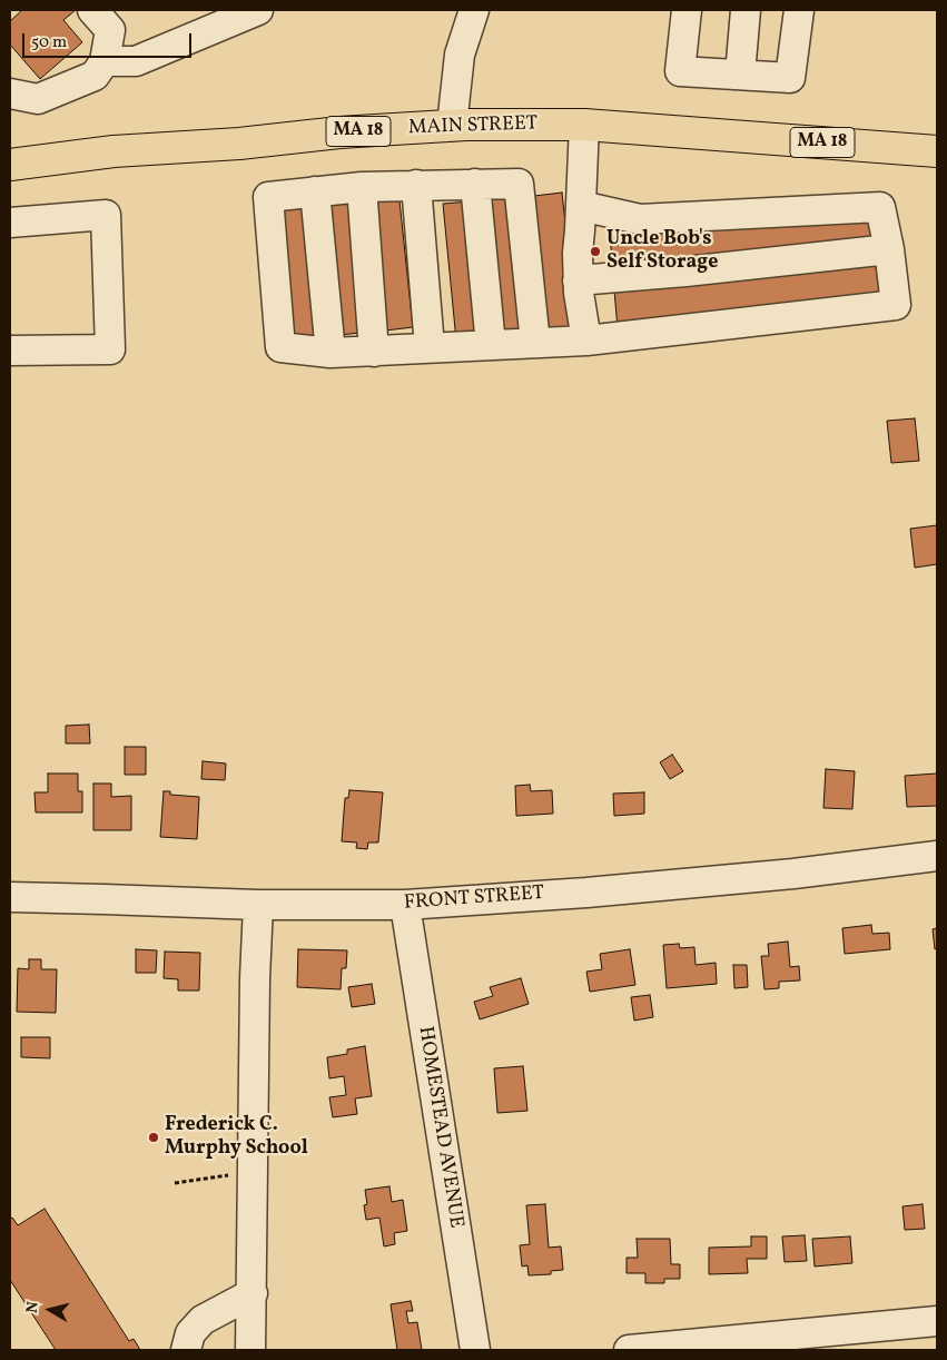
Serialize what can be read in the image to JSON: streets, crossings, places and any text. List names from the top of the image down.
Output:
{
  "streets": {
    "main road": ["MAIN STREET", "MA 18"],
    "street": ["FRONT STREET", "HOMESTEAD AVENUE"]
  },
  "crossings": [
    ["FRONT STREET", "HOMESTEAD AVENUE"]
  ],
  "places": ["Uncle Bob's Self Storage", "Frederick C. Murphy School"],
  "scale_bar": "50 m",
  "north": "left"
}
